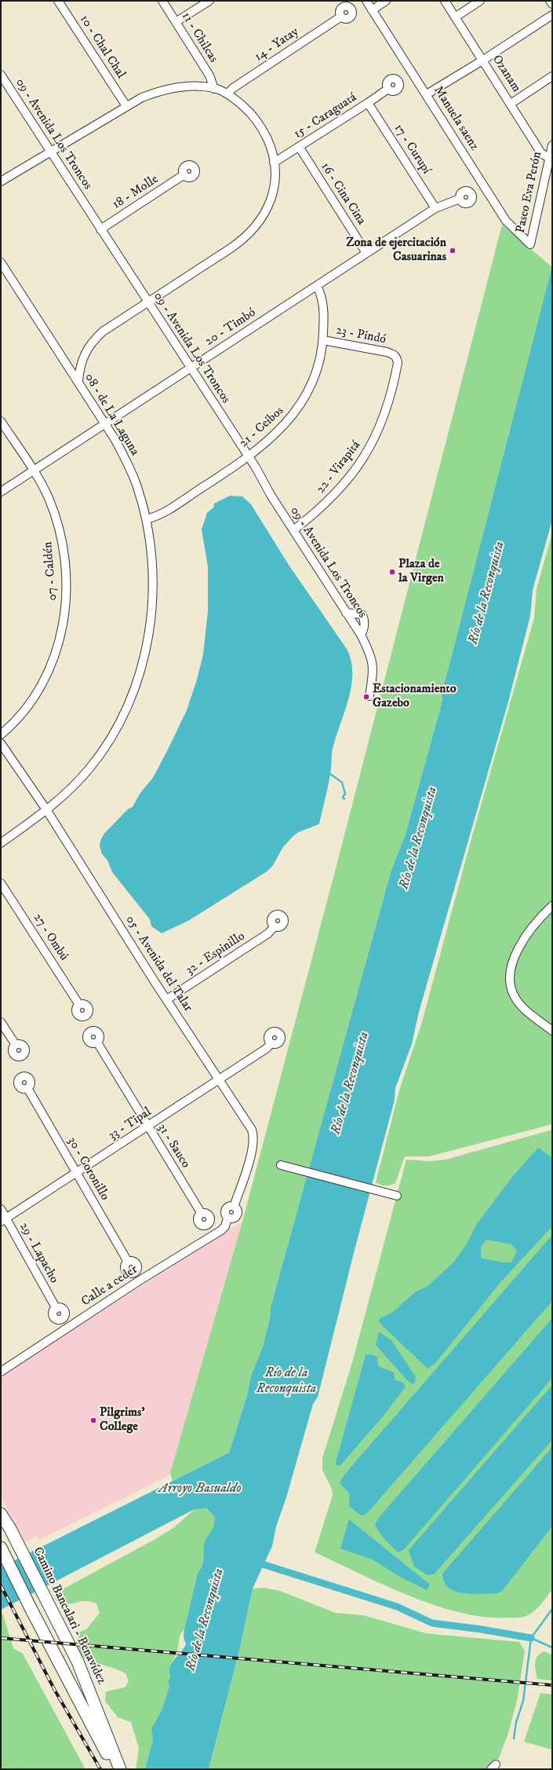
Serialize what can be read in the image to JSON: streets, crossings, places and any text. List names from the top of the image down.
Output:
{
  "streets": {
    "main road": ["Camino Bancalari - Benavídez"],
    "street": [
      "11 - Chilcas",
      "14 - Yatay",
      "10 - Chal Chal",
      "Ozanam",
      "15 - Caraguatá",
      "Manuela saenz",
      "09 - Avenida Los Troncos",
      "17 - Curupí",
      "18 - Molle",
      "Paseo Eva Perón",
      "16 - Cina Cina",
      "20 - Timbó",
      "23 - Pindó",
      "08 - de La Laguna",
      "21 - Ceibos",
      "22 - Virapitá",
      "07 - Caldén",
      "27 - Ombú",
      "32 - Espinillo",
      "05 - Avenida del Talar",
      "33 - Tipal",
      "31 - Sauco",
      "30 - Coronillo",
      "29 - Lapacho",
      "Calle a ceder"
    ]
  },
  "crossings": [
    ["Ozanam", "Paseo Eva Perón"],
    ["15 - Caraguatá", "17 - Curupí"],
    ["15 - Caraguatá", "16 - Cina Cina"],
    ["Manuela saenz", "Paseo Eva Perón"],
    ["09 - Avenida Los Troncos", "18 - Molle"],
    ["09 - Avenida Los Troncos", "20 - Timbó"],
    ["09 - Avenida Los Troncos", "21 - Ceibos"],
    ["09 - Avenida Los Troncos", "22 - Virapitá"],
    ["17 - Curupí", "20 - Timbó"],
    ["16 - Cina Cina", "20 - Timbó"],
    ["20 - Timbó", "08 - de La Laguna"],
    ["20 - Timbó", "21 - Ceibos"],
    ["20 - Timbó", "07 - Caldén"],
    ["23 - Pindó", "21 - Ceibos"],
    ["23 - Pindó", "22 - Virapitá"],
    ["08 - de La Laguna", "21 - Ceibos"],
    ["08 - de La Laguna", "05 - Avenida del Talar"],
    ["32 - Espinillo", "05 - Avenida del Talar"],
    ["05 - Avenida del Talar", "33 - Tipal"],
    ["05 - Avenida del Talar", "Calle a ceder"],
    ["33 - Tipal", "31 - Sauco"],
    ["33 - Tipal", "30 - Coronillo"],
    ["33 - Tipal", "29 - Lapacho"]
  ],
  "water": ["Río de la Reconquista", "Arroyo Basualdo"],
  "places": [
    "Zona de ejercitación Casuarinas",
    "Plaza de la Virgen",
    "Estacionamiento Gazebo",
    "Pilgrims' College"
  ]
}
